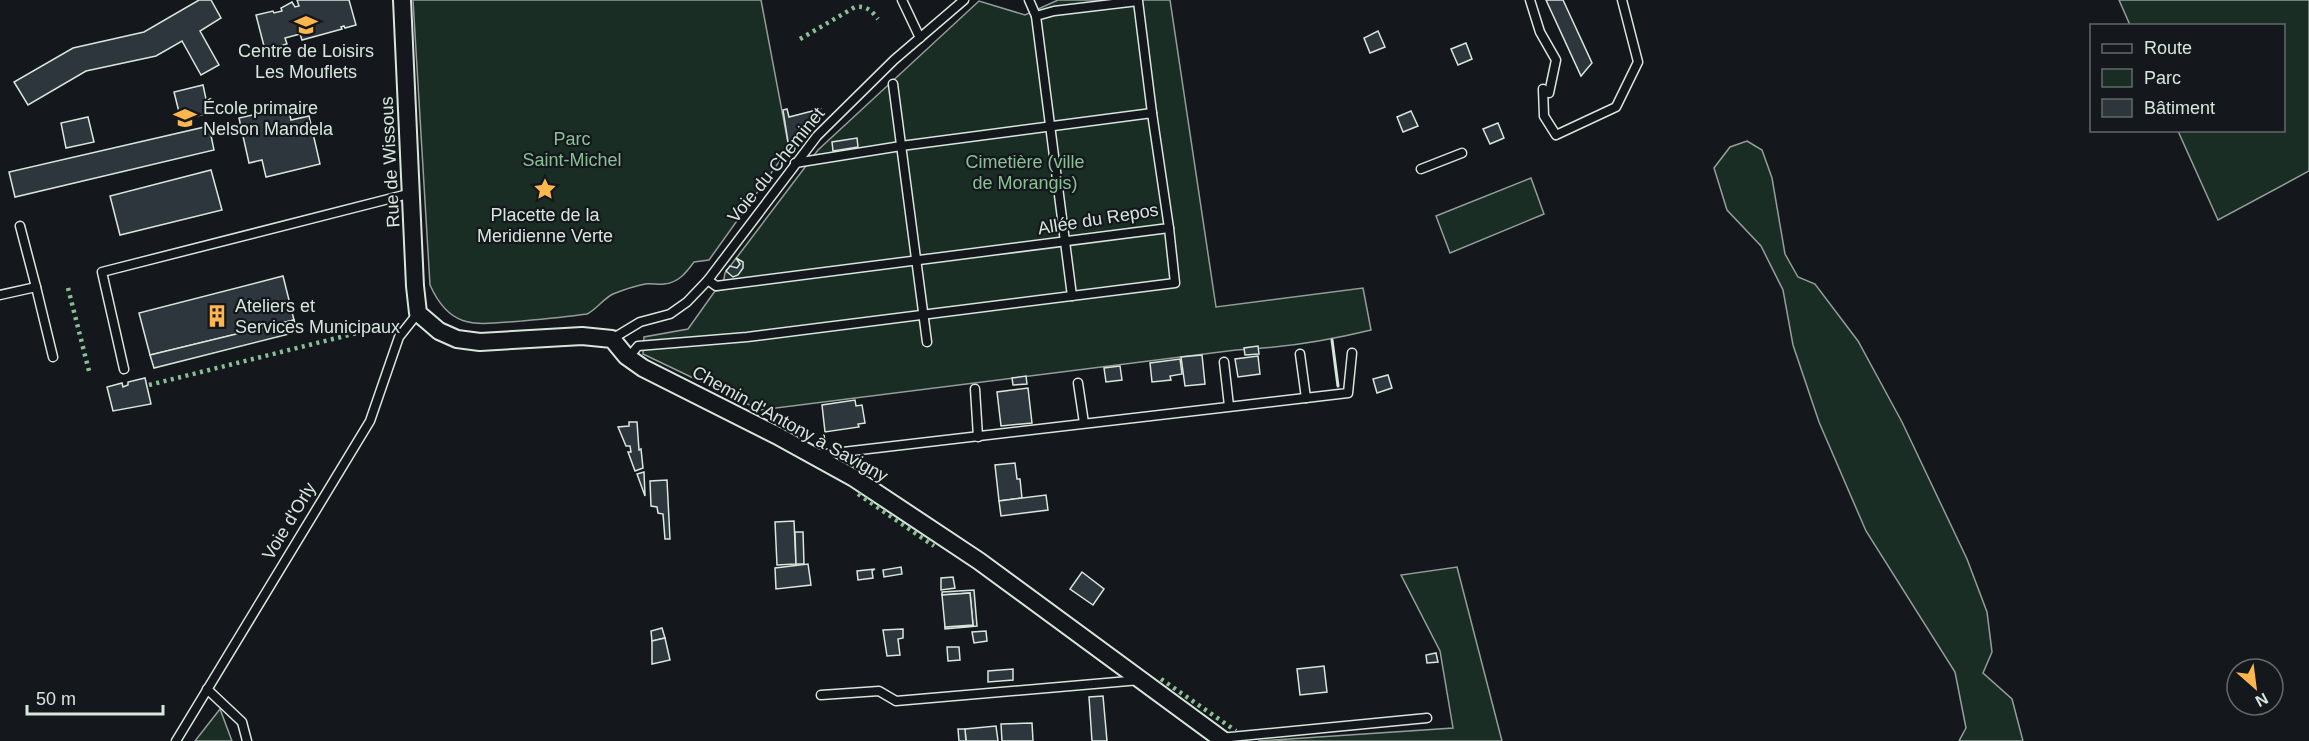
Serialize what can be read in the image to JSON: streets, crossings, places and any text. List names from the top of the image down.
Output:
{
  "streets": {
    "street": ["Rue de Wissous", "Chemin d'Antony à Savigny"],
    "lane": ["Voie du Cheminet", "Allée du Repos", "Voie d'Orly"]
  },
  "crossings": [
    ["Rue de Wissous", "Voie d'Orly"],
    ["Voie du Cheminet", "Allée du Repos"],
    ["Voie du Cheminet", "Chemin d'Antony à Savigny"]
  ],
  "parks": ["Parc Saint-Michel", "Cimetière (ville de Morangis)"],
  "places": {
    "school or university": ["Centre de Loisirs Les Mouflets", "École primaire Nelson Mandela"],
    "place": ["Placette de la Meridienne Verte"],
    "building": ["Ateliers et Services Municipaux"]
  },
  "legend": ["Route", "Parc", "Bâtiment"],
  "scale_bar": "50 m",
  "north": "bottom right"
}
